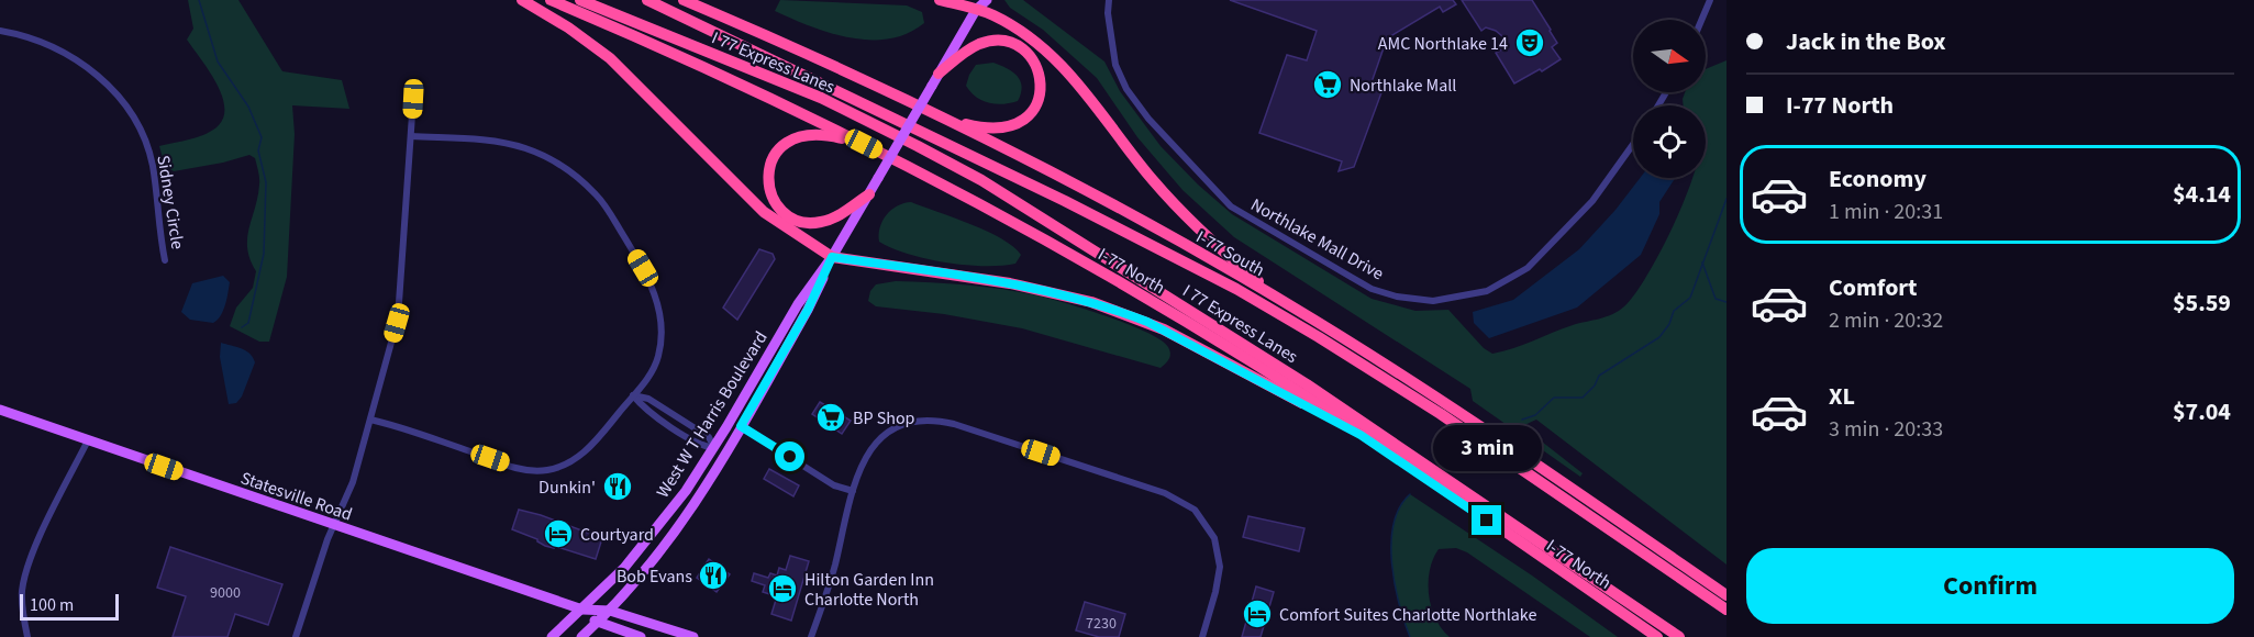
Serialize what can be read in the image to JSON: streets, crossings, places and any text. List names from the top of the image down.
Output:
{
  "streets": {
    "highway": ["I 77 Express Lanes", "I-77 South", "I-77 North"],
    "main road": ["West W T Harris Boulevard", "Statesville Road"],
    "street": ["Sidney Circle", "Northlake Mall Drive"]
  },
  "crossings": [
    ["West W T Harris Boulevard", "Statesville Road"]
  ],
  "places": {
    "theatre": ["AMC Northlake 14"],
    "supermarket": ["Northlake Mall", "BP Shop"],
    "restaurant": ["Dunkin'", "Bob Evans"],
    "hotel": ["Courtyard", "Hilton Garden Inn Charlotte North", "Comfort Suites Charlotte Northlake"]
  },
  "house_numbers": ["9000", "7230"],
  "scale_bar": "100 m",
  "north": "right",
  "page": {
    "banner": ["Jack in the Box", "I-77 North"],
    "list": [
      {
        "name": "Economy",
        "note": "1 min · 20:31",
        "value": "$4.14"
      },
      {
        "name": "Comfort",
        "note": "2 min · 20:32",
        "value": "$5.59"
      },
      {
        "name": "XL",
        "note": "3 min · 20:33",
        "value": "$7.04"
      }
    ],
    "bubble": "3 min",
    "buttons": "Confirm",
    "scale": "100 m"
  }
}
